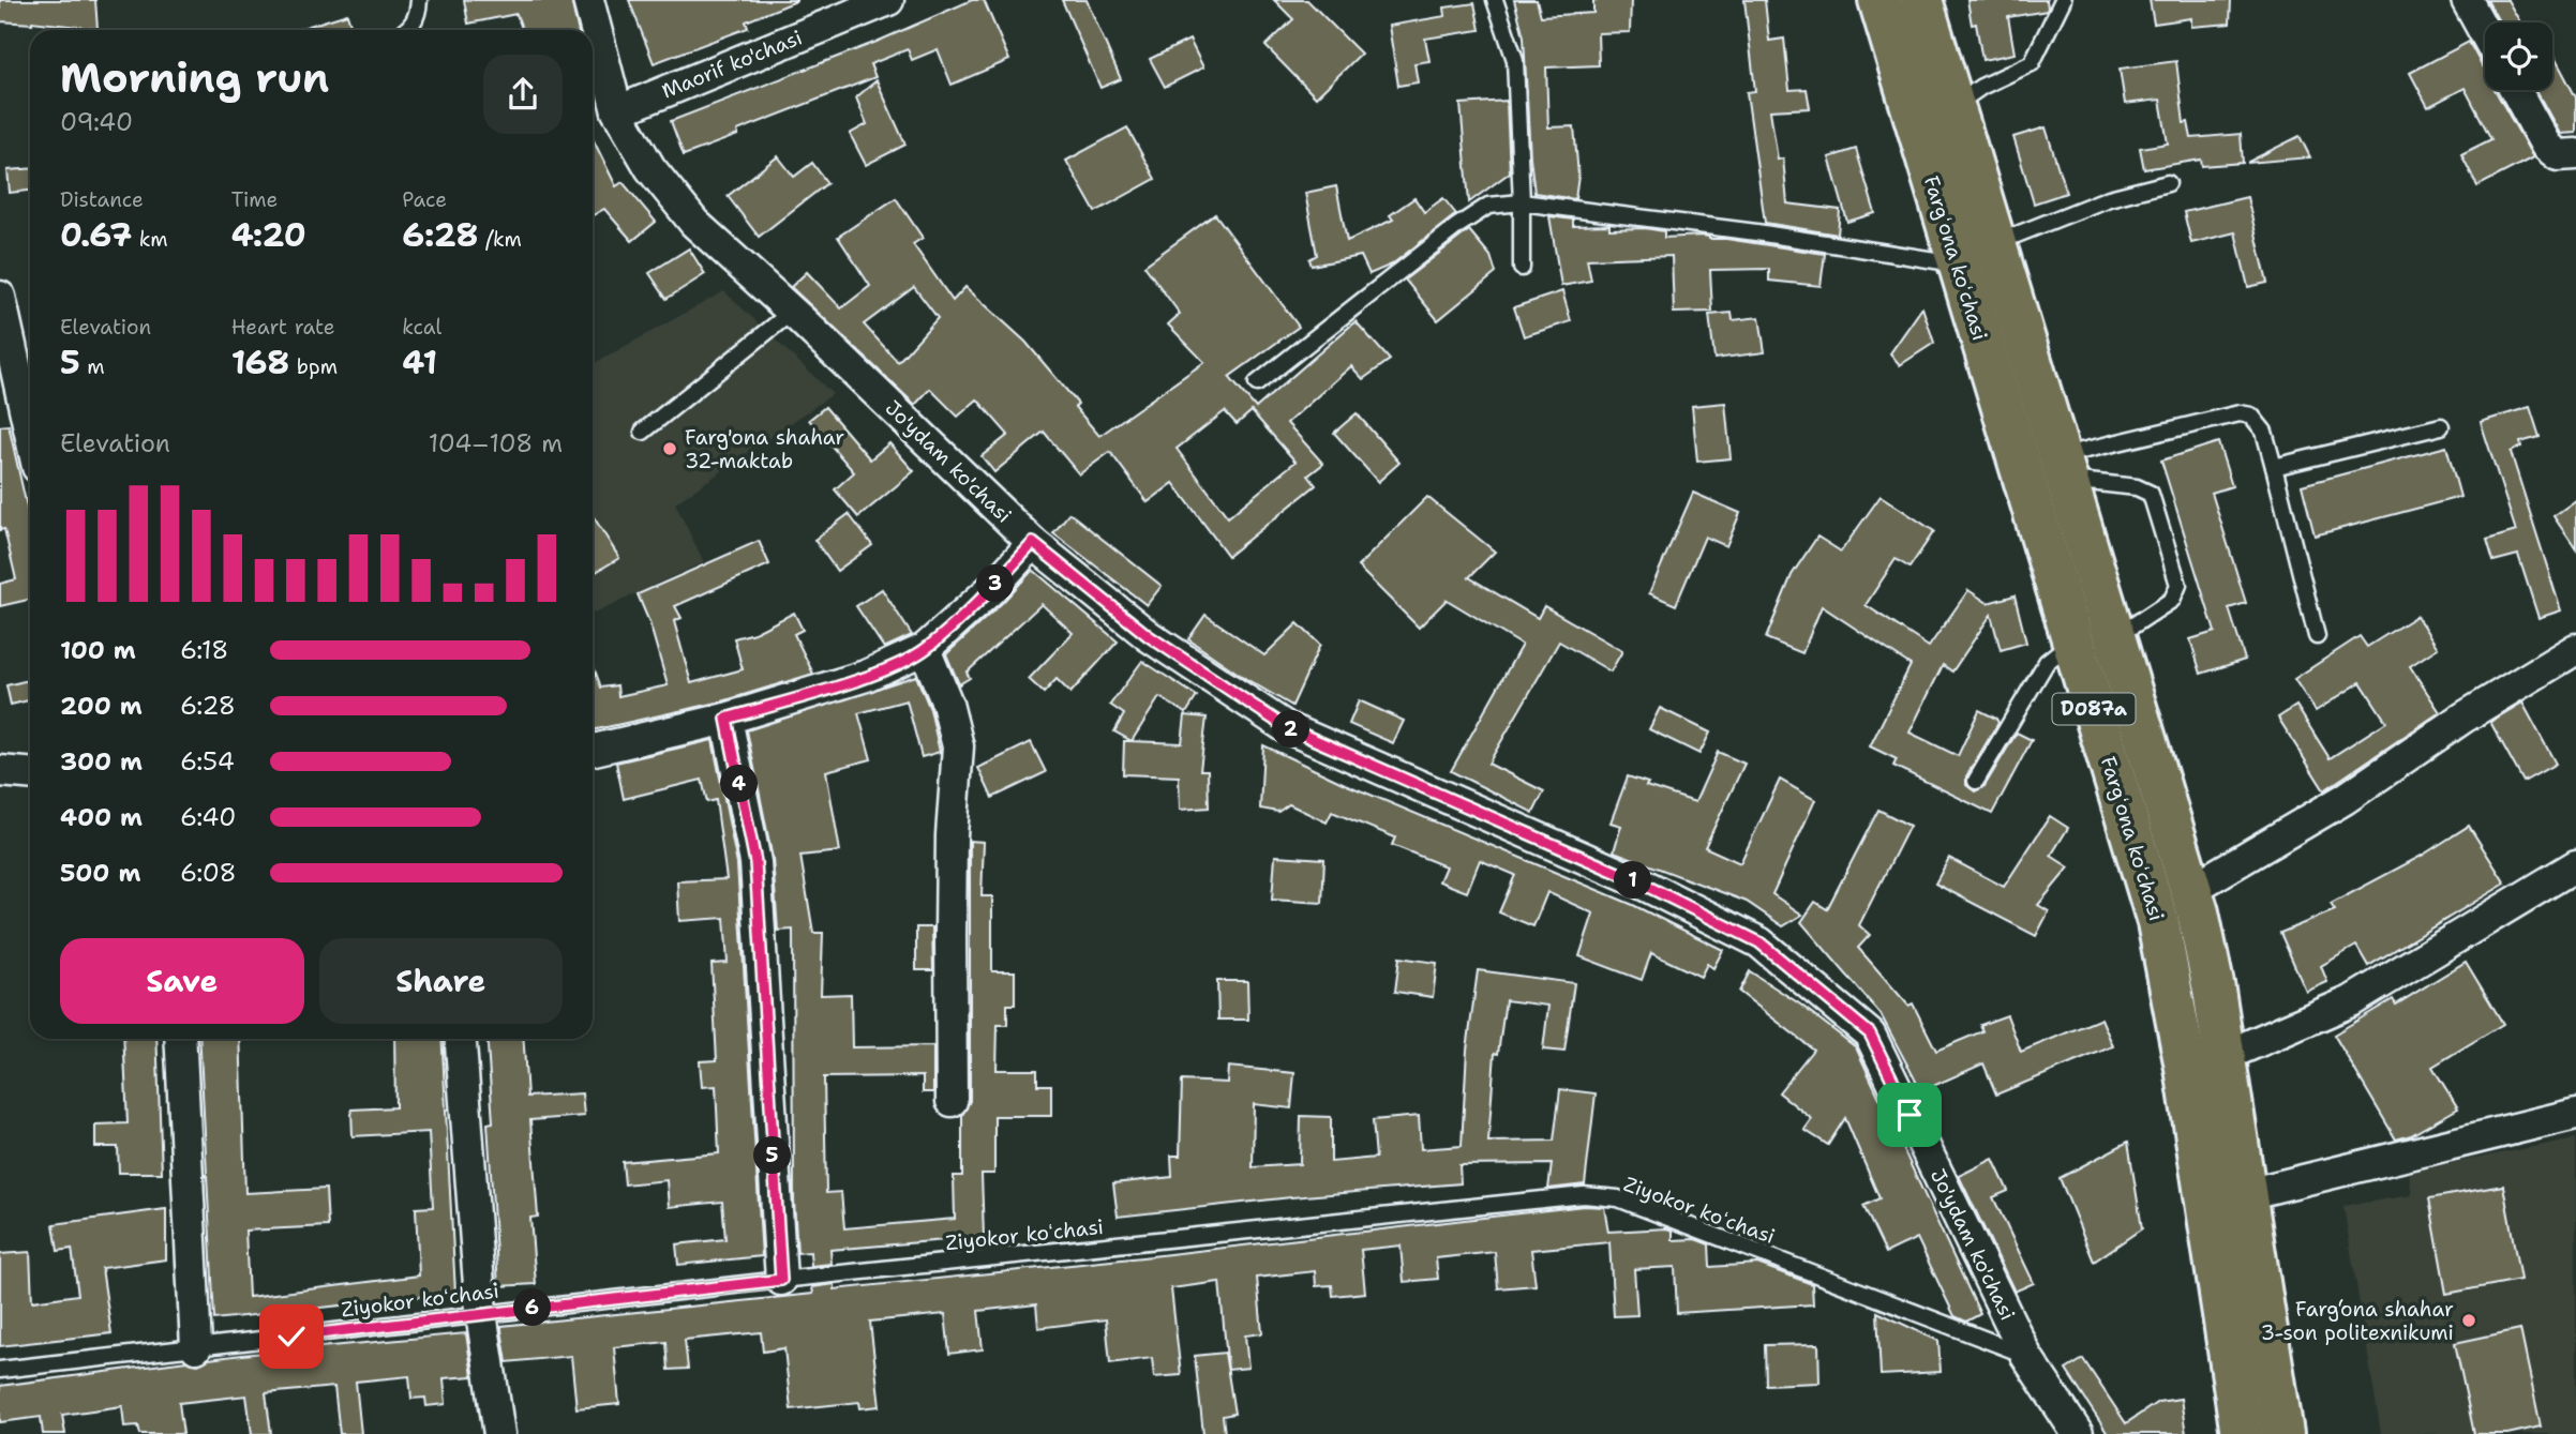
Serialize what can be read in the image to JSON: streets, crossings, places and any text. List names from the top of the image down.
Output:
{
  "streets": {
    "main road": ["Fargʻona koʻchasi", "D087a"],
    "street": ["Maorif ko'chasi", "Jo'ydam ko'chasi"],
    "lane": ["Ziyokor koʻchasi"]
  },
  "crossings": [
    ["Maorif ko'chasi", "Jo'ydam ko'chasi"],
    ["Jo'ydam ko'chasi", "Ziyokor koʻchasi"]
  ],
  "places": ["Farg'ona shahar 32-maktab", "Farg‘ona shahar 3-son politexnikumi"],
  "page": {
    "heading": ["Morning run", "09:40"],
    "stats": [
      ["Distance", "0.67 km"],
      ["Time", "4:20"],
      ["Pace", "6:28 /km"],
      ["Elevation", "5 m"],
      ["Heart rate", "168 bpm"],
      ["kcal", "41"]
    ],
    "chart": ["Elevation", "104–108 m"],
    "pins": [
      "3",
      "2",
      "4",
      "1",
      "5",
      "6"
    ],
    "list": [
      {
        "name": "100 m",
        "note": "6:18"
      },
      {
        "name": "200 m",
        "note": "6:28"
      },
      {
        "name": "300 m",
        "note": "6:54"
      },
      {
        "name": "400 m",
        "note": "6:40"
      },
      {
        "name": "500 m",
        "note": "6:08"
      }
    ],
    "buttons": ["Save", "Share"]
  }
}
